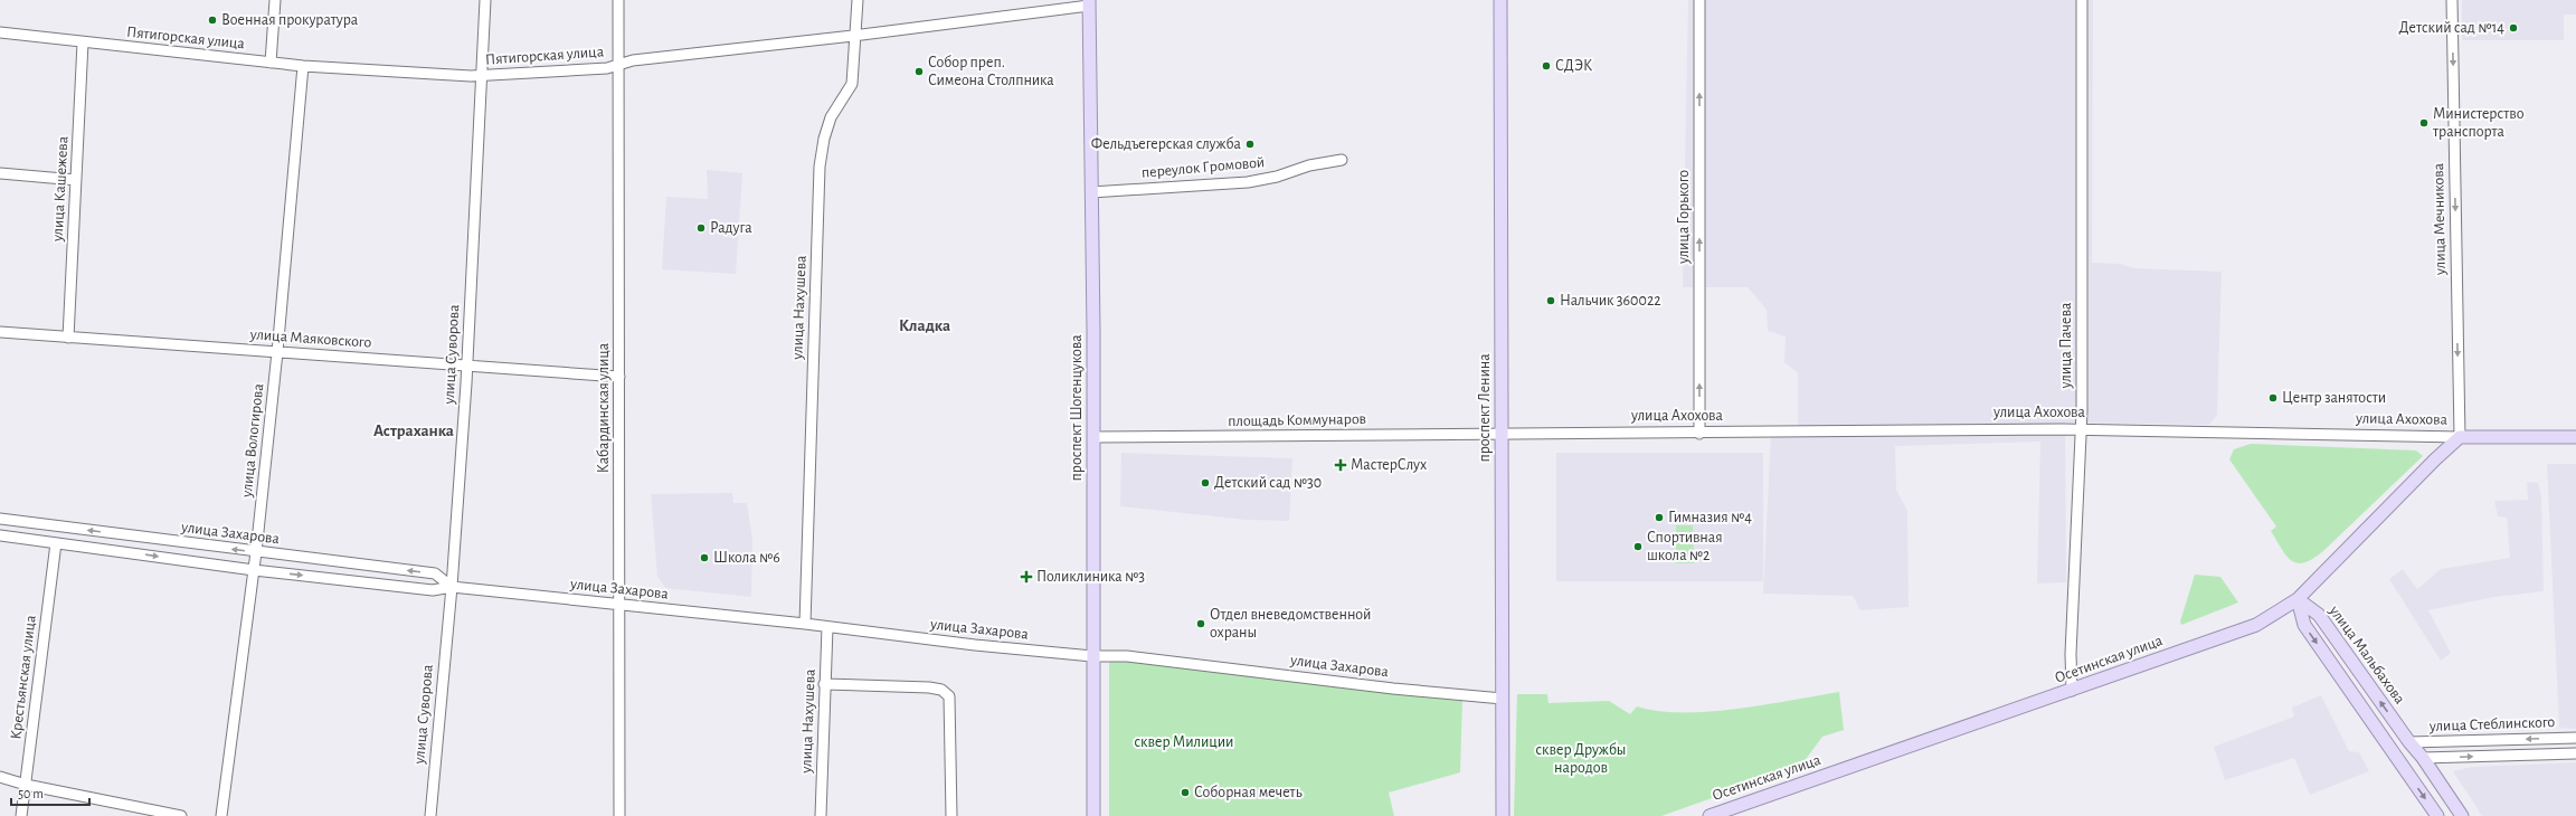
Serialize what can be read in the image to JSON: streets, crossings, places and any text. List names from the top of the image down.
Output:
{
  "streets": {
    "main road": [
      "проспект Шогенцукова",
      "проспект Ленина",
      "улица Ахохова",
      "улица Мальбахова",
      "Осетинская улица"
    ],
    "street": [
      "Пятигорская улица",
      "переулок Громовой",
      "улица Кашежева",
      "улица Горького",
      "улица Мечникова",
      "улица Нахушева",
      "улица Маяковского",
      "улица Пачева",
      "улица Суворова",
      "Кабардинская улица",
      "площадь Коммунаров",
      "улица Вологирова",
      "улица Захарова",
      "Крестьянская улица",
      "улица Стеблинского"
    ]
  },
  "crossings": [
    ["Пятигорская улица", "улица Кашежева"],
    ["Пятигорская улица", "улица Нахушева"],
    ["Пятигорская улица", "улица Суворова"],
    ["Пятигорская улица", "Кабардинская улица"],
    ["Пятигорская улица", "проспект Шогенцукова"],
    ["Пятигорская улица", "улица Вологирова"],
    ["переулок Громовой", "проспект Шогенцукова"],
    ["улица Кашежева", "улица Маяковского"],
    ["улица Горького", "улица Ахохова"],
    ["улица Мечникова", "улица Ахохова"],
    ["улица Мечникова", "Осетинская улица"],
    ["улица Нахушева", "улица Захарова"],
    ["улица Маяковского", "улица Суворова"],
    ["улица Маяковского", "Кабардинская улица"],
    ["улица Маяковского", "улица Вологирова"],
    ["улица Пачева", "улица Ахохова"],
    ["улица Пачева", "Осетинская улица"],
    ["улица Суворова", "улица Захарова"],
    ["Кабардинская улица", "улица Захарова"],
    ["проспект Шогенцукова", "площадь Коммунаров"],
    ["проспект Шогенцукова", "улица Захарова"],
    ["проспект Ленина", "улица Ахохова"],
    ["проспект Ленина", "площадь Коммунаров"],
    ["проспект Ленина", "улица Захарова"],
    ["улица Ахохова", "площадь Коммунаров"],
    ["улица Ахохова", "Осетинская улица"],
    ["улица Вологирова", "улица Захарова"],
    ["улица Захарова", "Крестьянская улица"],
    ["улица Мальбахова", "Осетинская улица"],
    ["улица Мальбахова", "улица Стеблинского"]
  ],
  "one_way": ["улица Горького", "улица Мечникова"],
  "districts": ["Кладка", "Астраханка"],
  "parks": ["сквер Милиции", "сквер Дружбы народов"],
  "places": {
    "other": [
      "Военная прокуратура",
      "Детский сад №14",
      "СДЭК",
      "Собор преп. Симеона Столпника",
      "Министерство транспорта",
      "Фельдъегерская служба",
      "Радуга",
      "Нальчик 360022",
      "Центр занятости",
      "Детский сад №30",
      "Гимназия №4",
      "Спортивная школа №2",
      "Школа №6",
      "Отдел вневедомственной охраны",
      "Соборная мечеть"
    ],
    "health": ["МастерСлух", "Поликлиника №3"]
  },
  "scale_bar": "50 m"
}
